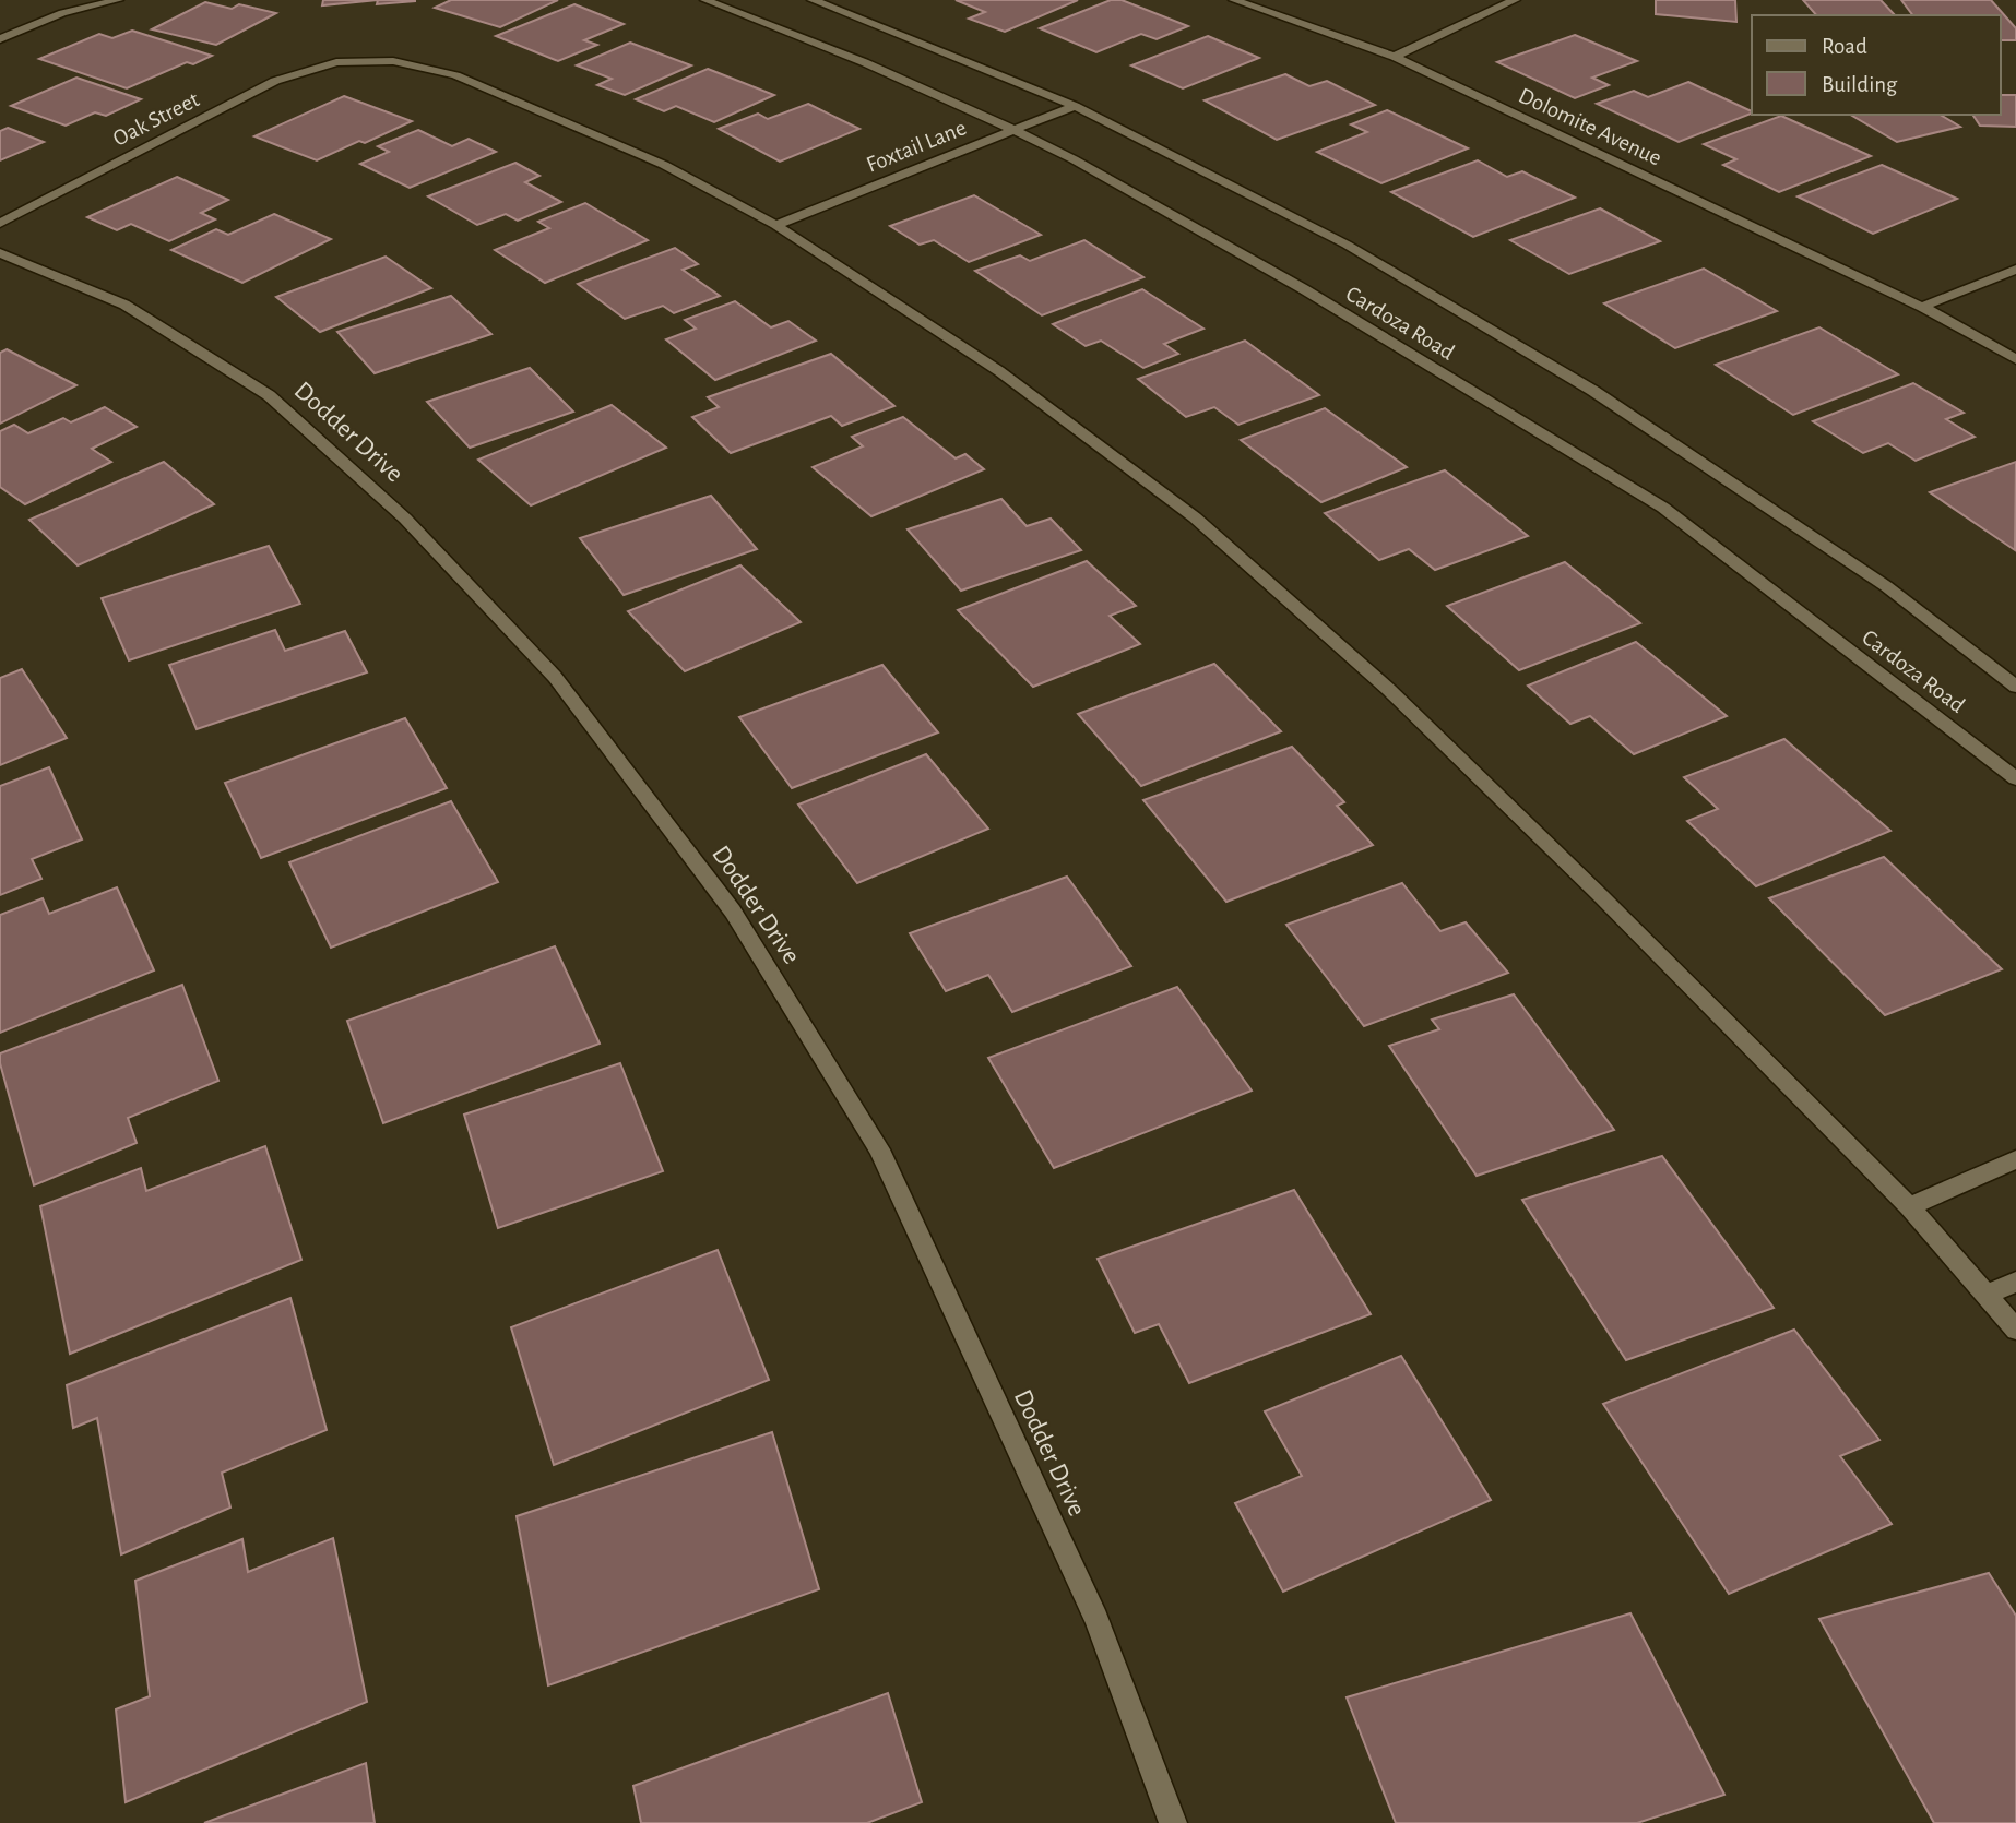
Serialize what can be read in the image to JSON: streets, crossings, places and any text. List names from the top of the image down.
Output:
{
  "streets": {
    "street": [
      "Oak Street",
      "Dolomite Avenue",
      "Foxtail Lane",
      "Cardoza Road",
      "Dodder Drive"
    ]
  },
  "crossings": [
    ["Oak Street", "Foxtail Lane"],
    ["Foxtail Lane", "Cardoza Road"]
  ],
  "legend": ["Road", "Building"]
}
